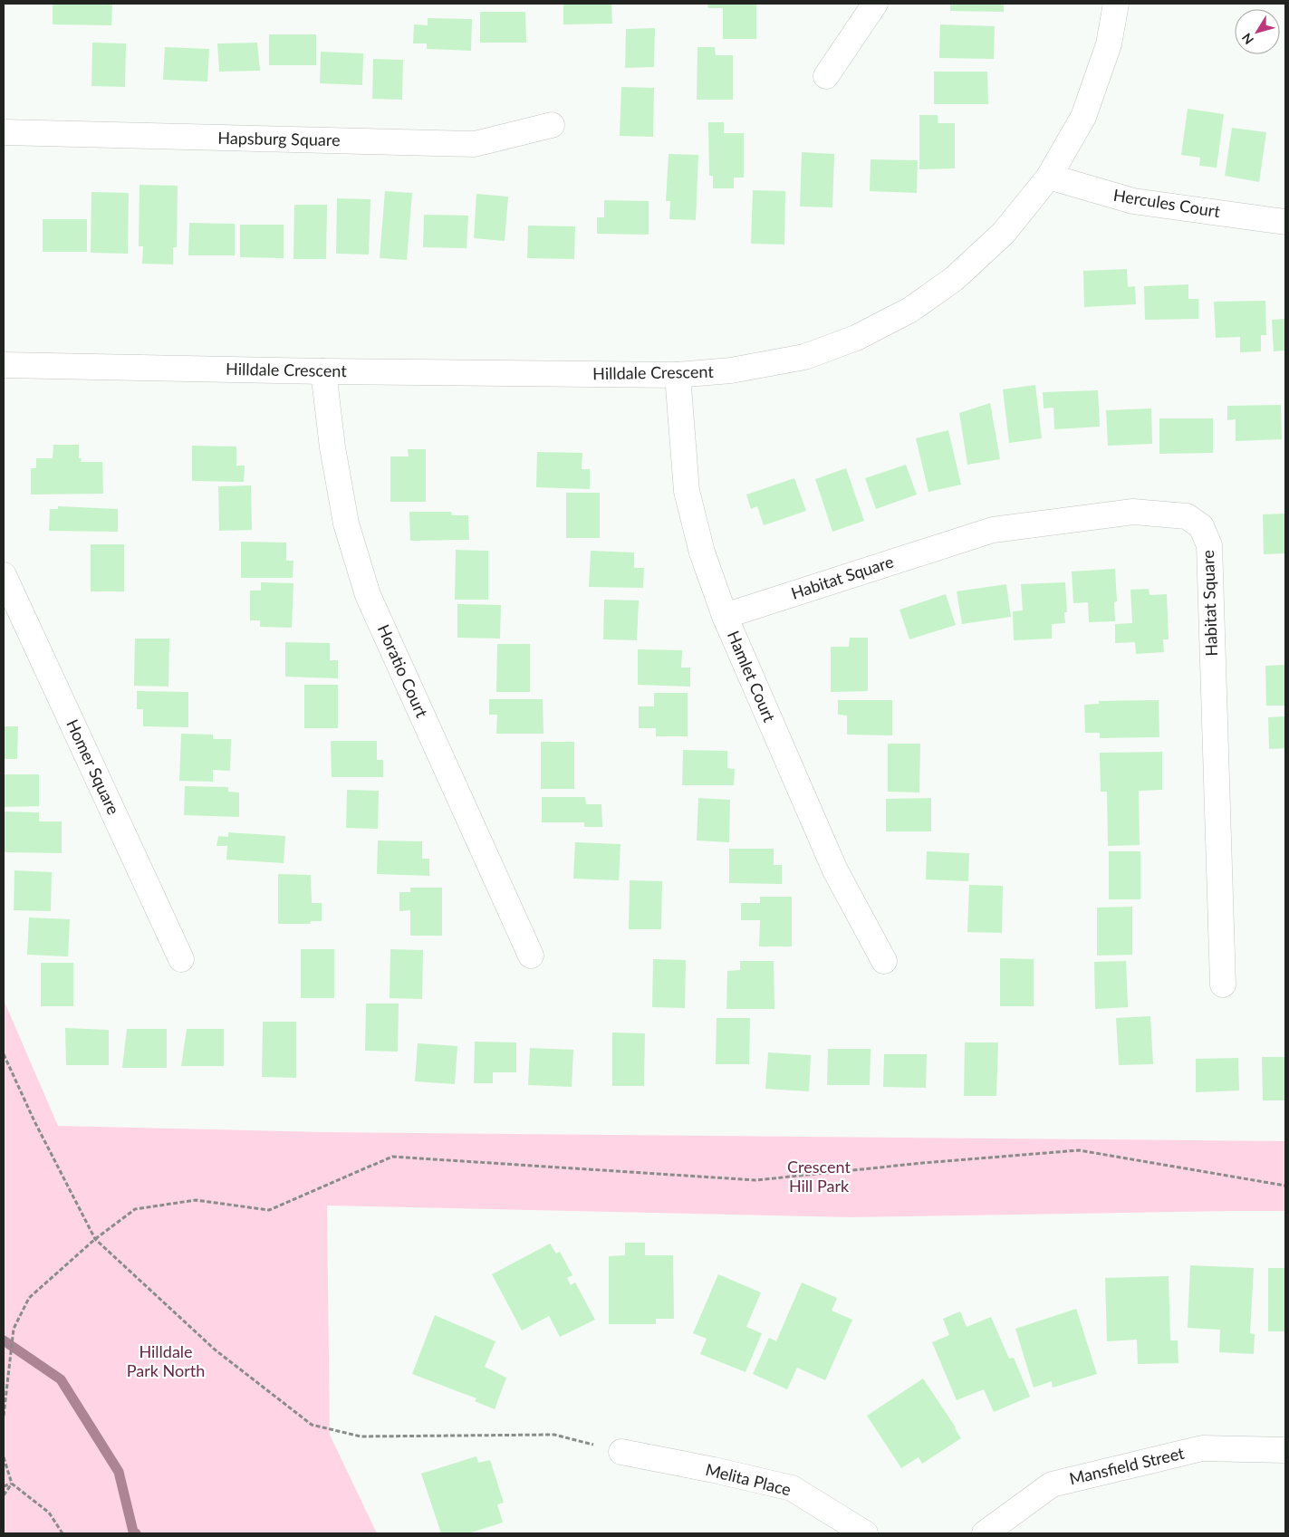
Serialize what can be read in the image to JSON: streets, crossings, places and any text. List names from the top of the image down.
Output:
{
  "streets": {
    "street": [
      "Hapsburg Square",
      "Hercules Court",
      "Hilldale Crescent",
      "Habitat Square",
      "Horatio Court",
      "Hamlet Court",
      "Homer Square",
      "Mansfield Street",
      "Melita Place"
    ]
  },
  "crossings": [
    ["Hercules Court", "Hilldale Crescent"],
    ["Hilldale Crescent", "Horatio Court"],
    ["Hilldale Crescent", "Hamlet Court"],
    ["Habitat Square", "Hamlet Court"]
  ],
  "parks": ["Crescent Hill Park", "Hilldale Park North"],
  "north": "bottom left"
}
